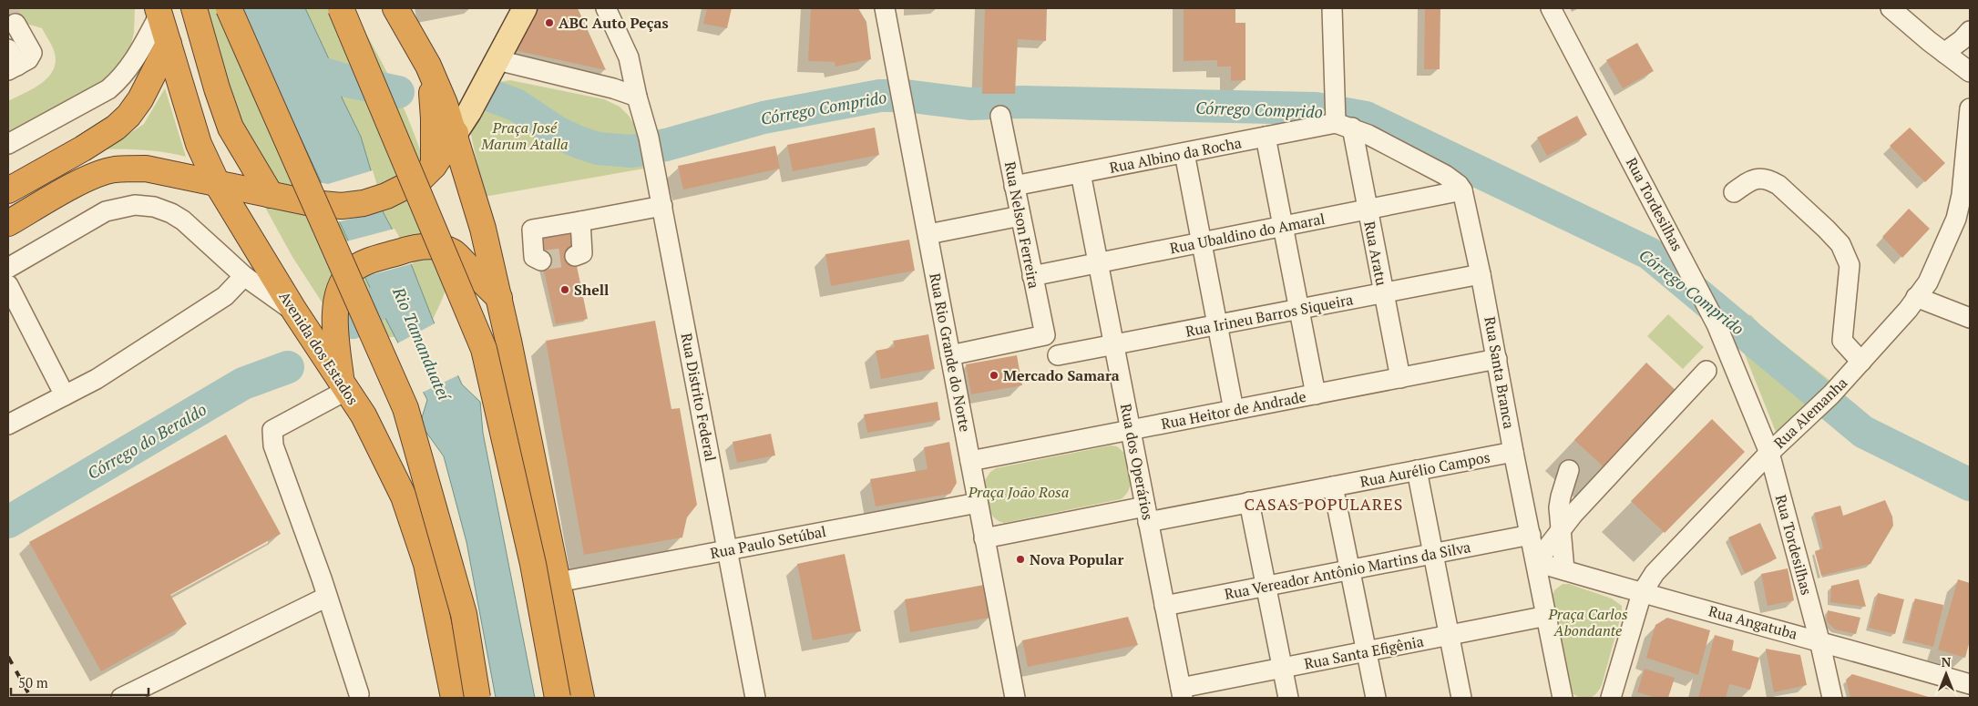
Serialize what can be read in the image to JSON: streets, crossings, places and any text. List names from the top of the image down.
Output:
{
  "streets": {
    "highway": ["Avenida dos Estados"],
    "street": [
      "Rua Albino da Rocha",
      "Rua Tordesilhas",
      "Rua Nelson Ferreira",
      "Rua Ubaldino do Amaral",
      "Rua Aratu",
      "Rua Irineu Barros Siqueira",
      "Rua Rio Grande do Norte",
      "Rua Santa Branca",
      "Rua Distrito Federal",
      "Rua Heitor de Andrade",
      "Rua Alemanha",
      "Rua dos Operários",
      "Rua Aurélio Campos",
      "Rua Paulo Setúbal",
      "Rua Vereador Antônio Martins da Silva",
      "Rua Angatuba",
      "Rua Santa Efigênia"
    ]
  },
  "crossings": [
    ["Rua Albino da Rocha", "Rua Nelson Ferreira"],
    ["Rua Albino da Rocha", "Rua Aratu"],
    ["Rua Albino da Rocha", "Rua dos Operários"],
    ["Rua Tordesilhas", "Rua Alemanha"],
    ["Rua Tordesilhas", "Rua Angatuba"],
    ["Rua Nelson Ferreira", "Rua Ubaldino do Amaral"],
    ["Rua Nelson Ferreira", "Rua Rio Grande do Norte"],
    ["Rua Ubaldino do Amaral", "Rua Aratu"],
    ["Rua Ubaldino do Amaral", "Rua Santa Branca"],
    ["Rua Ubaldino do Amaral", "Rua dos Operários"],
    ["Rua Aratu", "Rua Irineu Barros Siqueira"],
    ["Rua Aratu", "Rua Heitor de Andrade"],
    ["Rua Irineu Barros Siqueira", "Rua Santa Branca"],
    ["Rua Irineu Barros Siqueira", "Rua dos Operários"],
    ["Rua Rio Grande do Norte", "Rua Heitor de Andrade"],
    ["Rua Rio Grande do Norte", "Rua Paulo Setúbal"],
    ["Rua Santa Branca", "Rua Heitor de Andrade"],
    ["Rua Santa Branca", "Rua Aurélio Campos"],
    ["Rua Santa Branca", "Rua Vereador Antônio Martins da Silva"],
    ["Rua Santa Branca", "Rua Angatuba"],
    ["Rua Santa Branca", "Rua Santa Efigênia"],
    ["Rua Distrito Federal", "Rua Paulo Setúbal"],
    ["Rua Heitor de Andrade", "Rua dos Operários"],
    ["Rua Alemanha", "Rua Angatuba"],
    ["Rua dos Operários", "Rua Aurélio Campos"],
    ["Rua dos Operários", "Rua Vereador Antônio Martins da Silva"],
    ["Rua dos Operários", "Rua Santa Efigênia"]
  ],
  "districts": ["CASAS POPULARES"],
  "water": ["Córrego Comprido", "Rio Tamanduateí", "Córrego do Beraldo"],
  "parks": ["Praça José Marum Atalla", "Praça João Rosa", "Praça Carlos Abondante"],
  "places": [
    "ABC Auto Peças",
    "Shell",
    "Mercado Samara",
    "Nova Popular"
  ],
  "scale_bar": "50 m",
  "north": "top"
}
